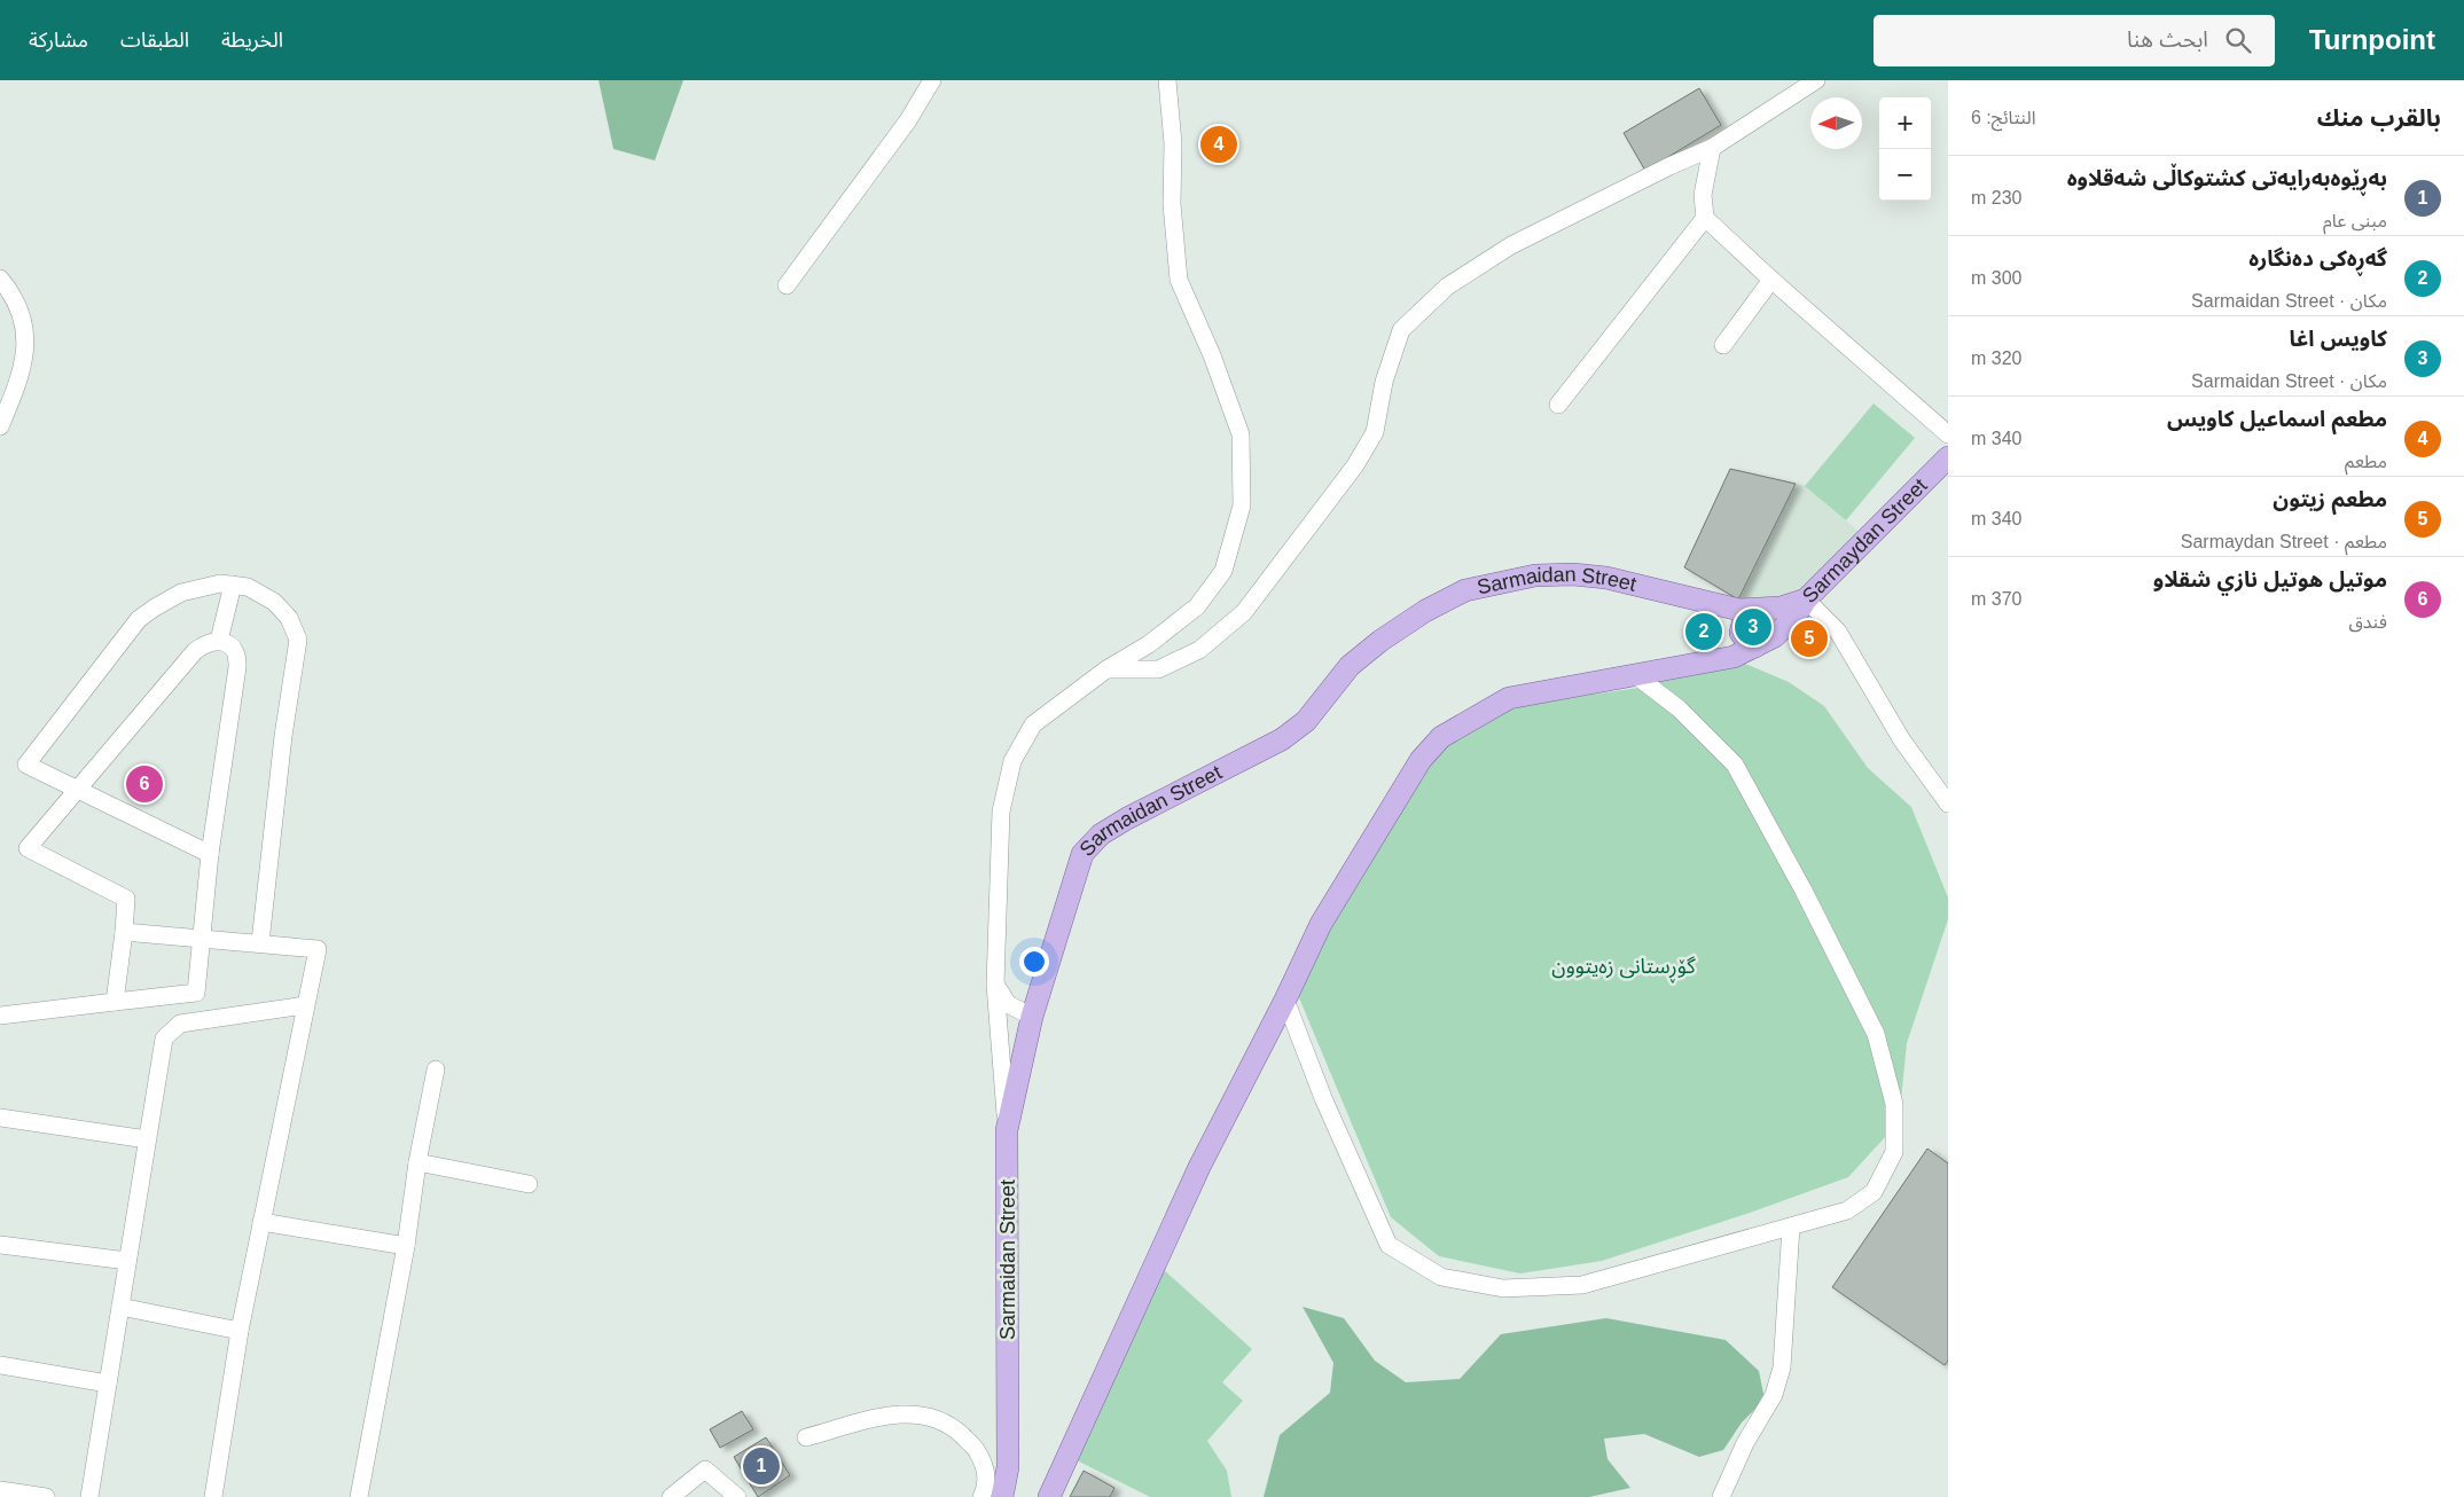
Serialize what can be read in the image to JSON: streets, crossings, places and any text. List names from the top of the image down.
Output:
{
  "streets": {
    "main road": ["Sarmaydan Street", "Sarmaidan Street"]
  },
  "crossings": [
    ["Sarmaydan Street", "Sarmaidan Street"]
  ],
  "parks": ["گۆڕستانی زەیتوون"],
  "north": "left",
  "page": {
    "header": "Turnpoint",
    "search": "ابحث هنا",
    "nav": ["الخريطة", "الطبقات", "مشاركة"],
    "heading": ["بالقرب منك", "النتائج: 6"],
    "map_buttons": ["+", "−"],
    "pins": [
      "4",
      "3",
      "2",
      "5",
      "6",
      "1"
    ],
    "list": [
      {
        "mark": "1",
        "name": "بەڕێوەبەرایەتی کشتوکاڵی شەقلاوە",
        "note": "مبنى عام",
        "value": "230 m"
      },
      {
        "mark": "2",
        "name": "گەڕەکی دەنگارە",
        "note": "مكان · Sarmaidan Street",
        "value": "300 m"
      },
      {
        "mark": "3",
        "name": "كاويس اغا",
        "note": "مكان · Sarmaidan Street",
        "value": "320 m"
      },
      {
        "mark": "4",
        "name": "مطعم اسماعیل کاویس",
        "note": "مطعم",
        "value": "340 m"
      },
      {
        "mark": "5",
        "name": "مطعم زيتون",
        "note": "مطعم · Sarmaydan Street",
        "value": "340 m"
      },
      {
        "mark": "6",
        "name": "موتيل هوتيل نازي شقلاو",
        "note": "فندق",
        "value": "370 m"
      }
    ]
  }
}
